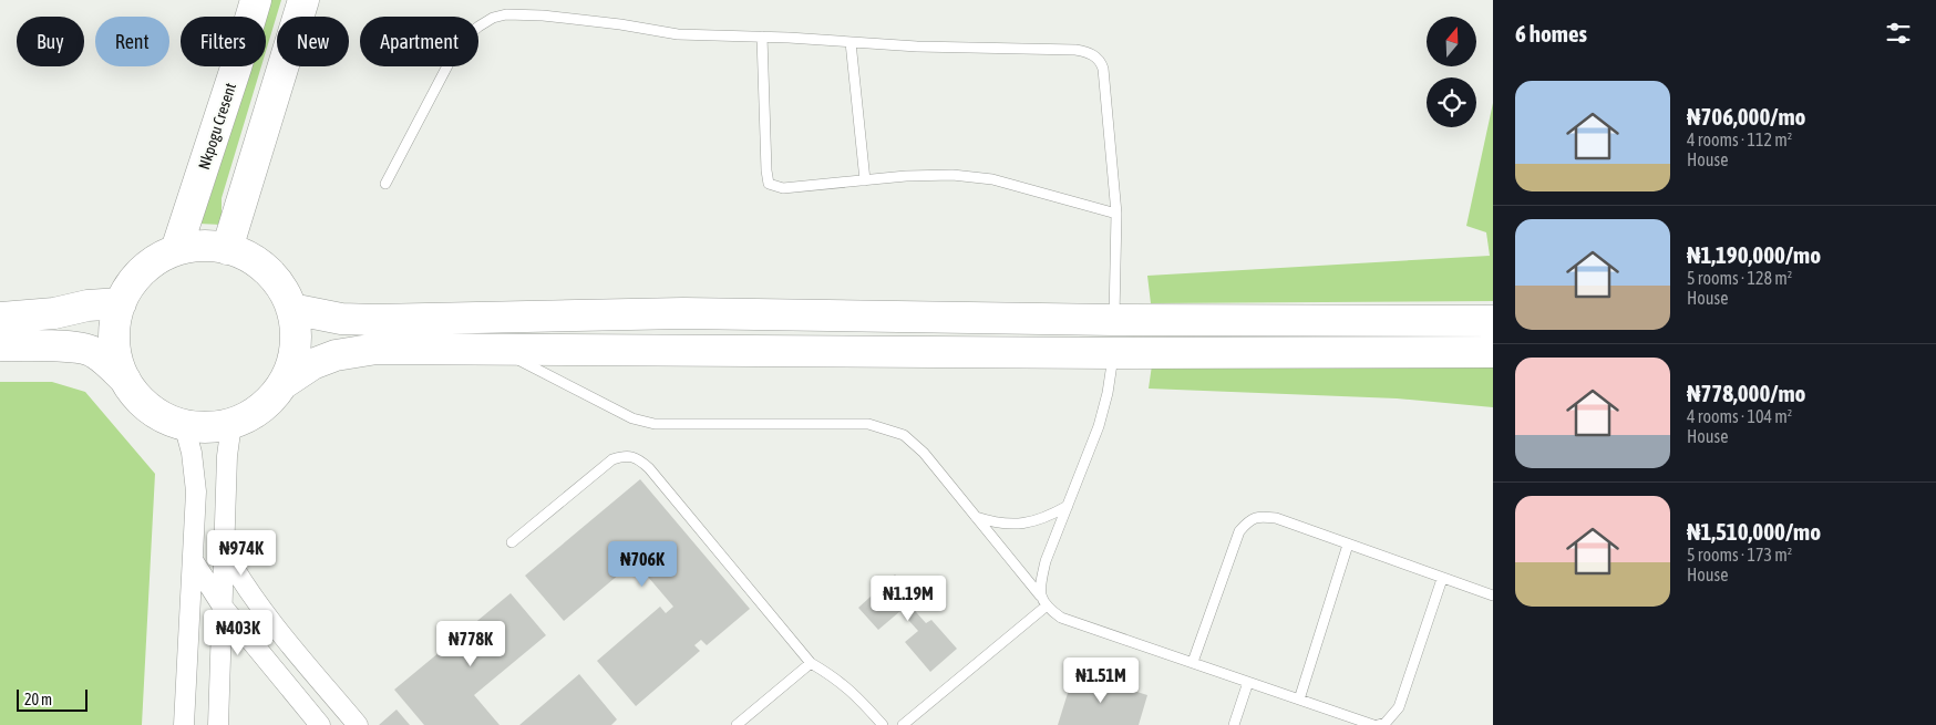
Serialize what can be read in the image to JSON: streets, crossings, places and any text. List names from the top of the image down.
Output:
{
  "streets": {
    "main road": ["Nkpogu Cresent"]
  },
  "scale_bar": "20 m",
  "north": "top",
  "page": {
    "heading": "6 homes",
    "chip": [
      "Buy",
      "Rent",
      "Filters",
      "New",
      "Apartment"
    ],
    "list": [
      {
        "name": "₦706,000/mo",
        "note": "4 rooms · 112 m² · House"
      },
      {
        "name": "₦1,190,000/mo",
        "note": "5 rooms · 128 m² · House"
      },
      {
        "name": "₦778,000/mo",
        "note": "4 rooms · 104 m² · House"
      },
      {
        "name": "₦1,510,000/mo",
        "note": "5 rooms · 173 m² · House"
      }
    ],
    "price": [
      "₦974K",
      "₦706K",
      "₦1.19M",
      "₦403K",
      "₦778K",
      "₦1.51M"
    ],
    "scale": "20 m"
  }
}
